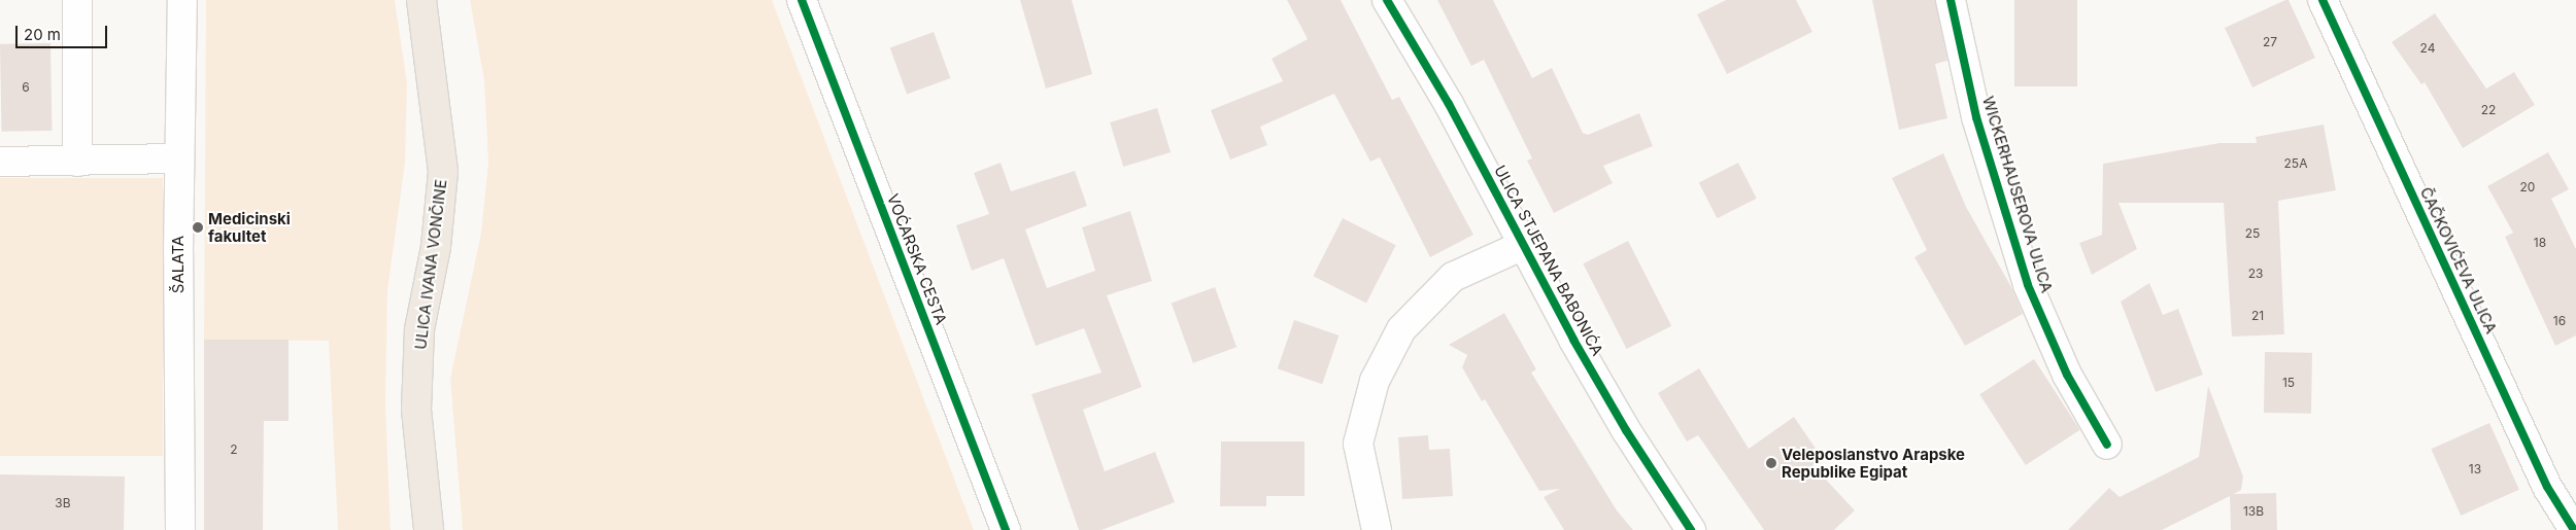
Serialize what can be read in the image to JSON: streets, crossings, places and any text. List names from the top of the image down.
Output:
{
  "streets": {
    "main road": ["ULICA IVANA VONČINE"],
    "street": [
      "WICKERHAUSEROVA ULICA",
      "VOĆARSKA CESTA",
      "ULICA STJEPANA BABONIĆA",
      "ČAČKOVIĆEVA ULICA",
      "ŠALATA"
    ]
  },
  "places": ["Medicinski fakultet", "Veleposlanstvo Arapske Republike Egipat"],
  "house_numbers": [
    "27",
    "24",
    "6",
    "22",
    "25A",
    "20",
    "25",
    "18",
    "23",
    "21",
    "16",
    "15",
    "2",
    "13",
    "3B",
    "13B"
  ],
  "scale_bar": "20 m"
}
